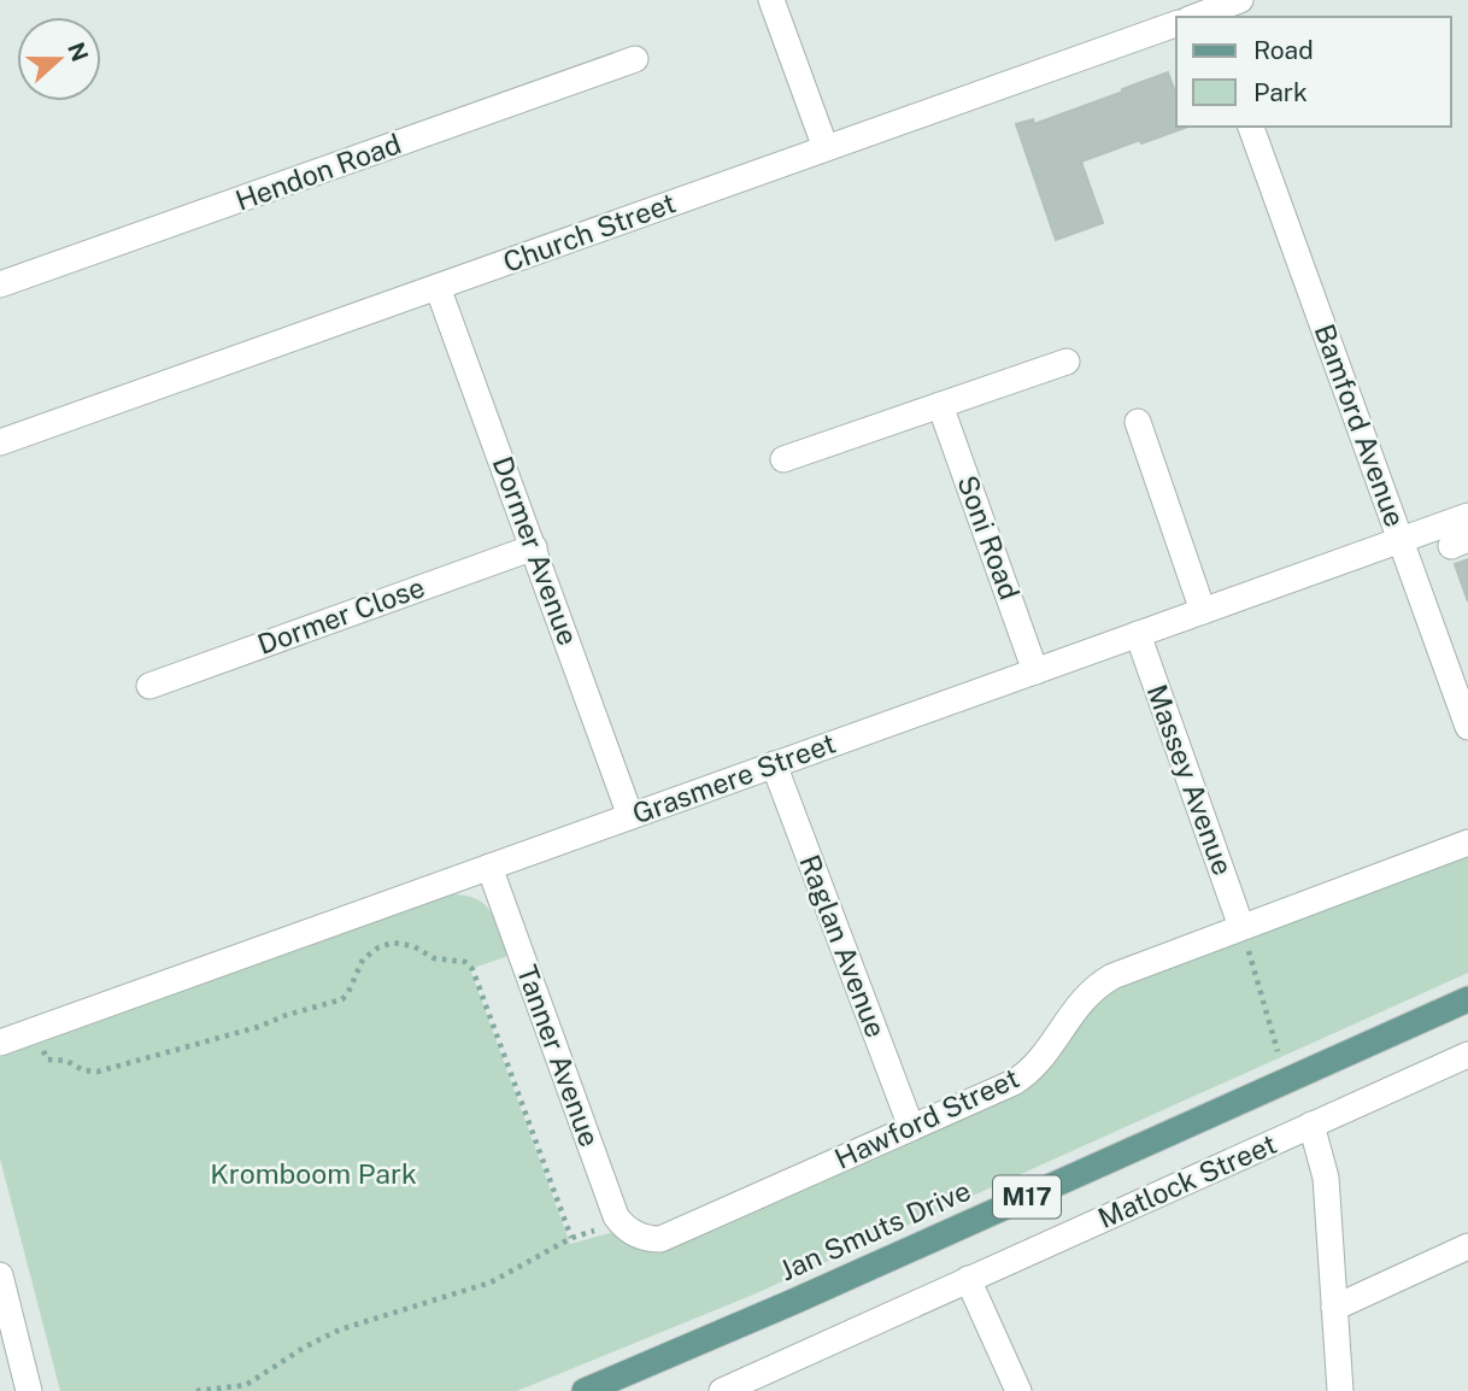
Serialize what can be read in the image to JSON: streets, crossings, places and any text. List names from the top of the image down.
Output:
{
  "streets": {
    "main road": ["M17", "Jan Smuts Drive"],
    "street": [
      "Hendon Road",
      "Church Street",
      "Bamford Avenue",
      "Soni Road",
      "Dormer Avenue",
      "Dormer Close",
      "Grasmere Street",
      "Massey Avenue",
      "Raglan Avenue",
      "Tanner Avenue",
      "Hawford Street",
      "Matlock Street"
    ]
  },
  "crossings": [
    ["Church Street", "Dormer Avenue"],
    ["Bamford Avenue", "Grasmere Street"],
    ["Soni Road", "Grasmere Street"],
    ["Dormer Avenue", "Dormer Close"],
    ["Dormer Avenue", "Grasmere Street"],
    ["Grasmere Street", "Massey Avenue"],
    ["Grasmere Street", "Raglan Avenue"],
    ["Grasmere Street", "Tanner Avenue"],
    ["Massey Avenue", "Hawford Street"],
    ["Raglan Avenue", "Hawford Street"],
    ["Tanner Avenue", "Hawford Street"]
  ],
  "parks": ["Kromboom Park"],
  "legend": ["Road", "Park"],
  "north": "right"
}
